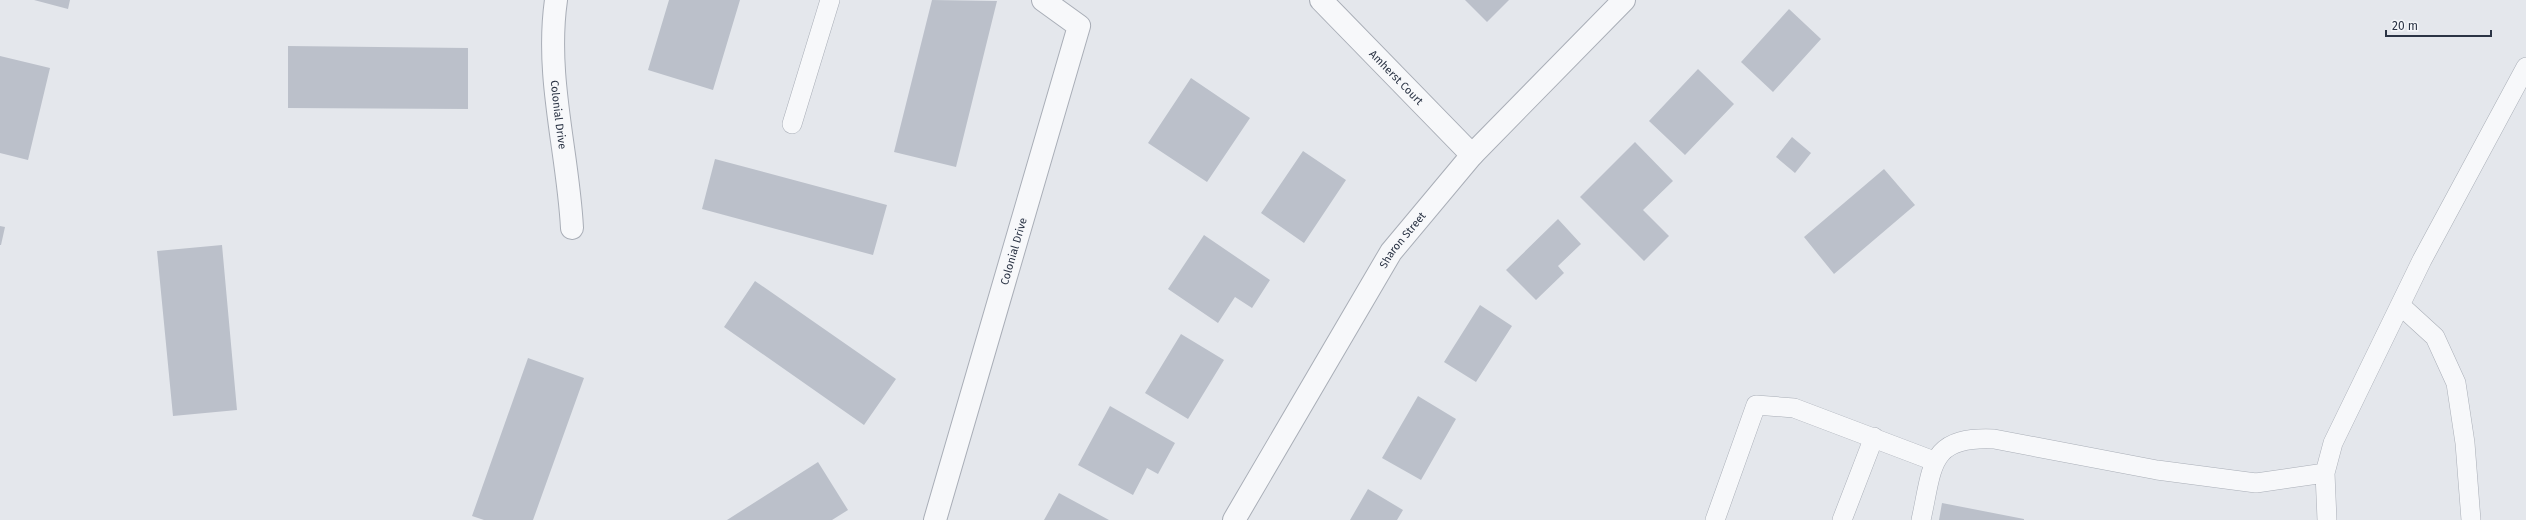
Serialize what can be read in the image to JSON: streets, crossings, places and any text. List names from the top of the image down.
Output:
{
  "streets": {
    "street": ["Amherst Court", "Colonial Drive", "Sharon Street"]
  },
  "crossings": [
    ["Amherst Court", "Sharon Street"]
  ],
  "scale_bar": "20 m"
}
